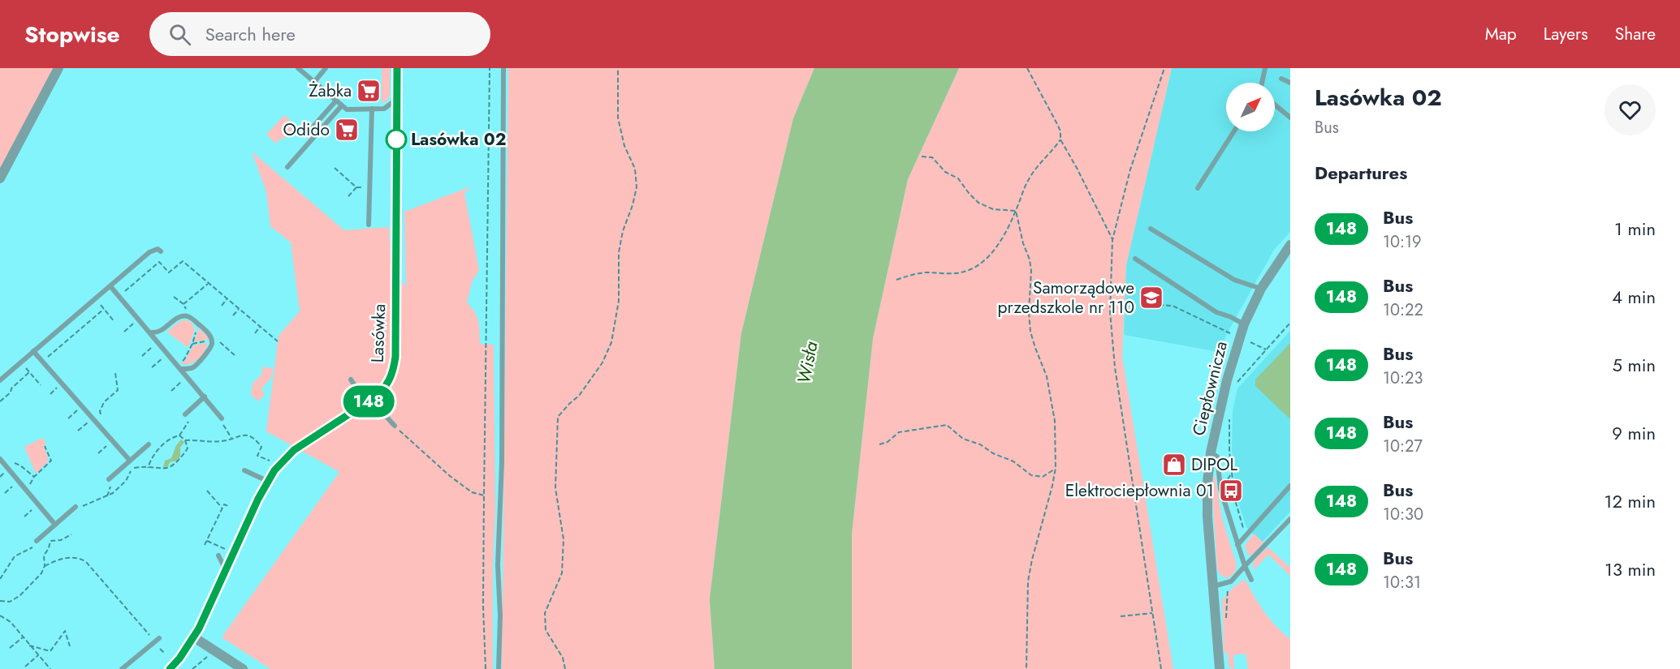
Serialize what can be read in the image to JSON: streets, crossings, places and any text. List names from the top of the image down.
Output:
{
  "streets": {
    "street": ["Lasówka", "Ciepłownicza"]
  },
  "water": ["Wisła"],
  "places": {
    "supermarket": ["Żabka", "Odido"],
    "other": ["Lasówka 02"],
    "school or university": ["Samorządowe przedszkole nr 110"],
    "shop": ["DIPOL"],
    "bus stop": ["Elektrociepłownia 01"]
  },
  "lines": ["bus line 148"],
  "north": "top right",
  "page": {
    "header": "Stopwise",
    "search": "Search here",
    "nav": ["Map", "Layers", "Share"],
    "on_map": "148",
    "heading": [
      ["Lasówka 02", "Bus"],
      "Departures"
    ],
    "list": [
      {
        "mark": "148",
        "name": "Bus",
        "note": "10:19",
        "value": "1 min"
      },
      {
        "mark": "148",
        "name": "Bus",
        "note": "10:22",
        "value": "4 min"
      },
      {
        "mark": "148",
        "name": "Bus",
        "note": "10:23",
        "value": "5 min"
      },
      {
        "mark": "148",
        "name": "Bus",
        "note": "10:27",
        "value": "9 min"
      },
      {
        "mark": "148",
        "name": "Bus",
        "note": "10:30",
        "value": "12 min"
      },
      {
        "mark": "148",
        "name": "Bus",
        "note": "10:31",
        "value": "13 min"
      }
    ]
  }
}
